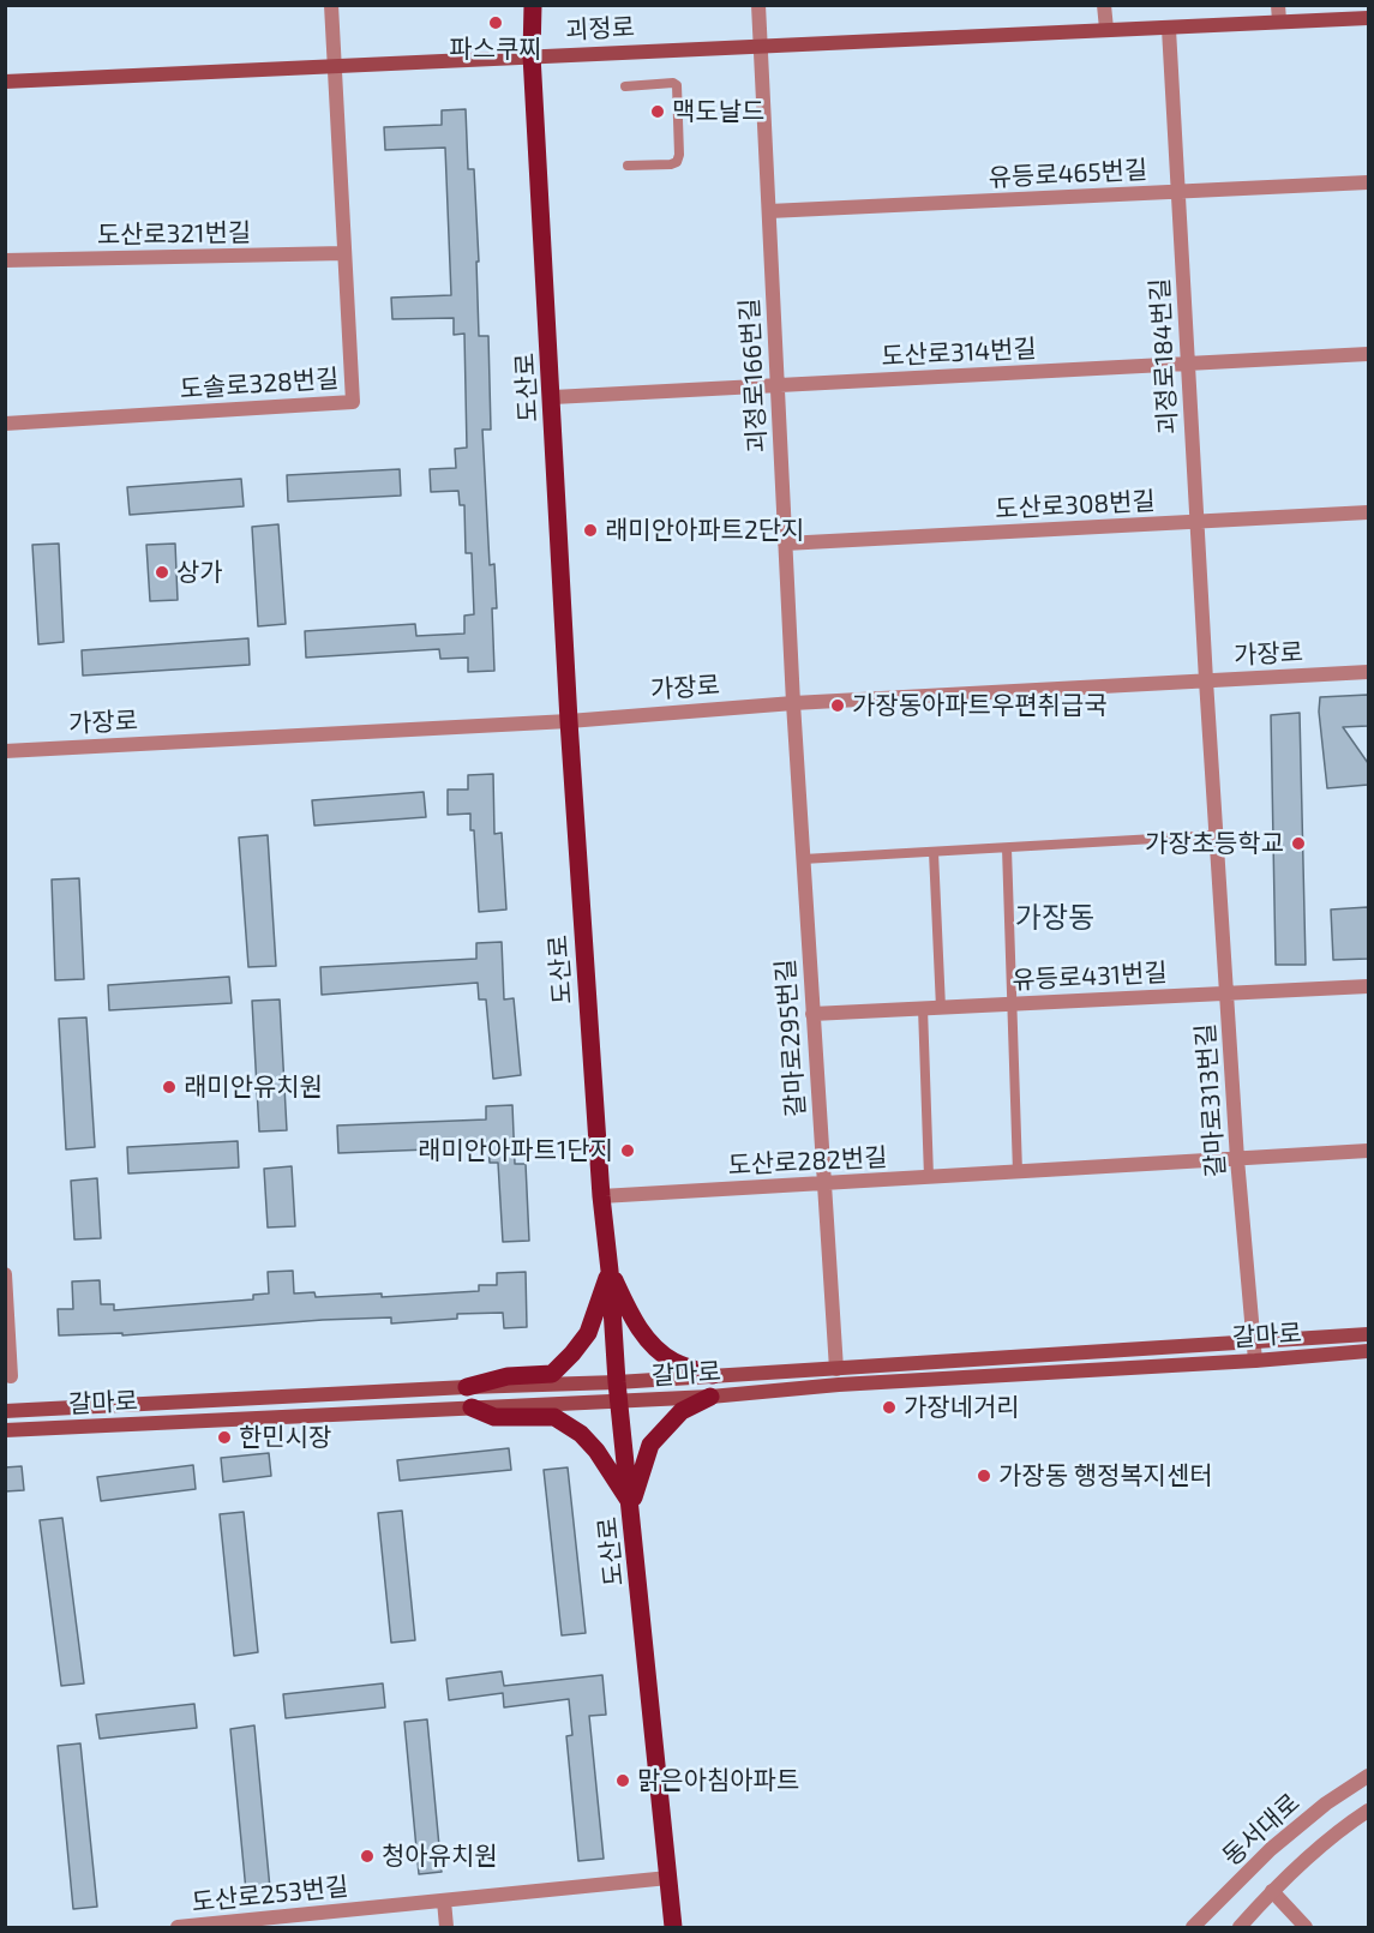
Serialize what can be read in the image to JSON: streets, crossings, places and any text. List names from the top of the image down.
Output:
{
  "streets": {
    "main road": ["괴정로", "도산로", "갈마로"],
    "street": [
      "유등로465번길",
      "도산로321번길",
      "도산로314번길",
      "괴정로184번길",
      "괴정로166번길",
      "도솔로328번길",
      "도산로308번길",
      "가장로",
      "유등로431번길",
      "갈마로295번길",
      "갈마로313번길",
      "도산로282번길",
      "동서대로",
      "도산로253번길"
    ]
  },
  "crossings": [
    ["괴정로", "괴정로184번길"],
    ["괴정로", "괴정로166번길"],
    ["괴정로", "도솔로328번길"],
    ["괴정로", "도산로"],
    ["유등로465번길", "괴정로184번길"],
    ["유등로465번길", "괴정로166번길"],
    ["도산로321번길", "도솔로328번길"],
    ["도산로314번길", "괴정로184번길"],
    ["도산로314번길", "괴정로166번길"],
    ["도산로314번길", "도산로"],
    ["괴정로184번길", "도산로308번길"],
    ["괴정로184번길", "가장로"],
    ["괴정로184번길", "갈마로313번길"],
    ["괴정로166번길", "도산로308번길"],
    ["괴정로166번길", "가장로"],
    ["괴정로166번길", "갈마로295번길"],
    ["도산로", "가장로"],
    ["도산로", "도산로282번길"],
    ["도산로", "갈마로"],
    ["도산로", "도산로253번길"],
    ["가장로", "갈마로295번길"],
    ["가장로", "갈마로313번길"],
    ["유등로431번길", "갈마로295번길"],
    ["유등로431번길", "갈마로313번길"],
    ["갈마로295번길", "도산로282번길"],
    ["갈마로295번길", "갈마로"],
    ["갈마로313번길", "도산로282번길"],
    ["갈마로313번길", "갈마로"]
  ],
  "districts": ["가장동"],
  "places": [
    "파스쿠찌",
    "맥도날드",
    "래미안아파트2단지",
    "상가",
    "가장동아파트우편취급국",
    "가장초등학교",
    "래미안유치원",
    "래미안아파트1단지",
    "가장네거리",
    "한민시장",
    "가장동 행정복지센터",
    "맑은아침아파트",
    "청아유치원"
  ]
}
